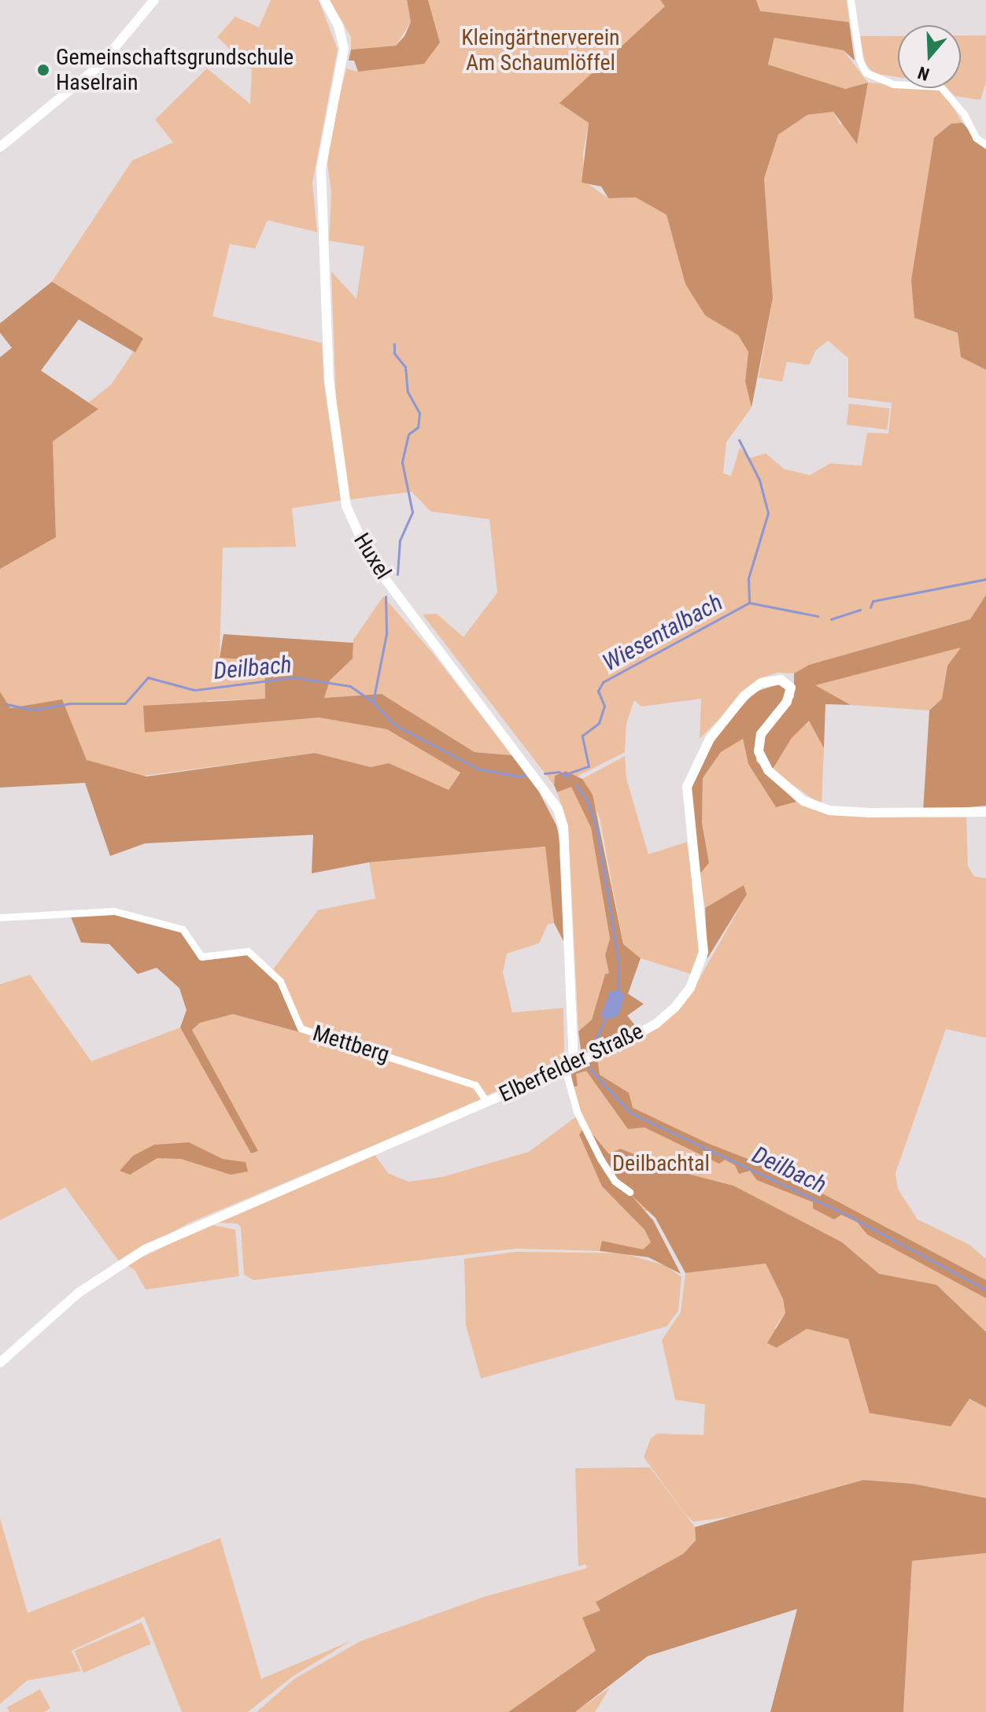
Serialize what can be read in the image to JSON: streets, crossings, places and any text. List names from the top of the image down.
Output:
{
  "streets": {
    "main road": ["Huxel", "Elberfelder Straße"],
    "street": ["Mettberg"]
  },
  "crossings": [
    ["Huxel", "Elberfelder Straße"],
    ["Mettberg", "Elberfelder Straße"]
  ],
  "water": ["Wiesentalbach", "Deilbach"],
  "parks": ["Kleingärtnerverein Am Schaumlöffel", "Deilbachtal"],
  "places": ["Gemeinschaftsgrundschule Haselrain"],
  "north": "bottom"
}
